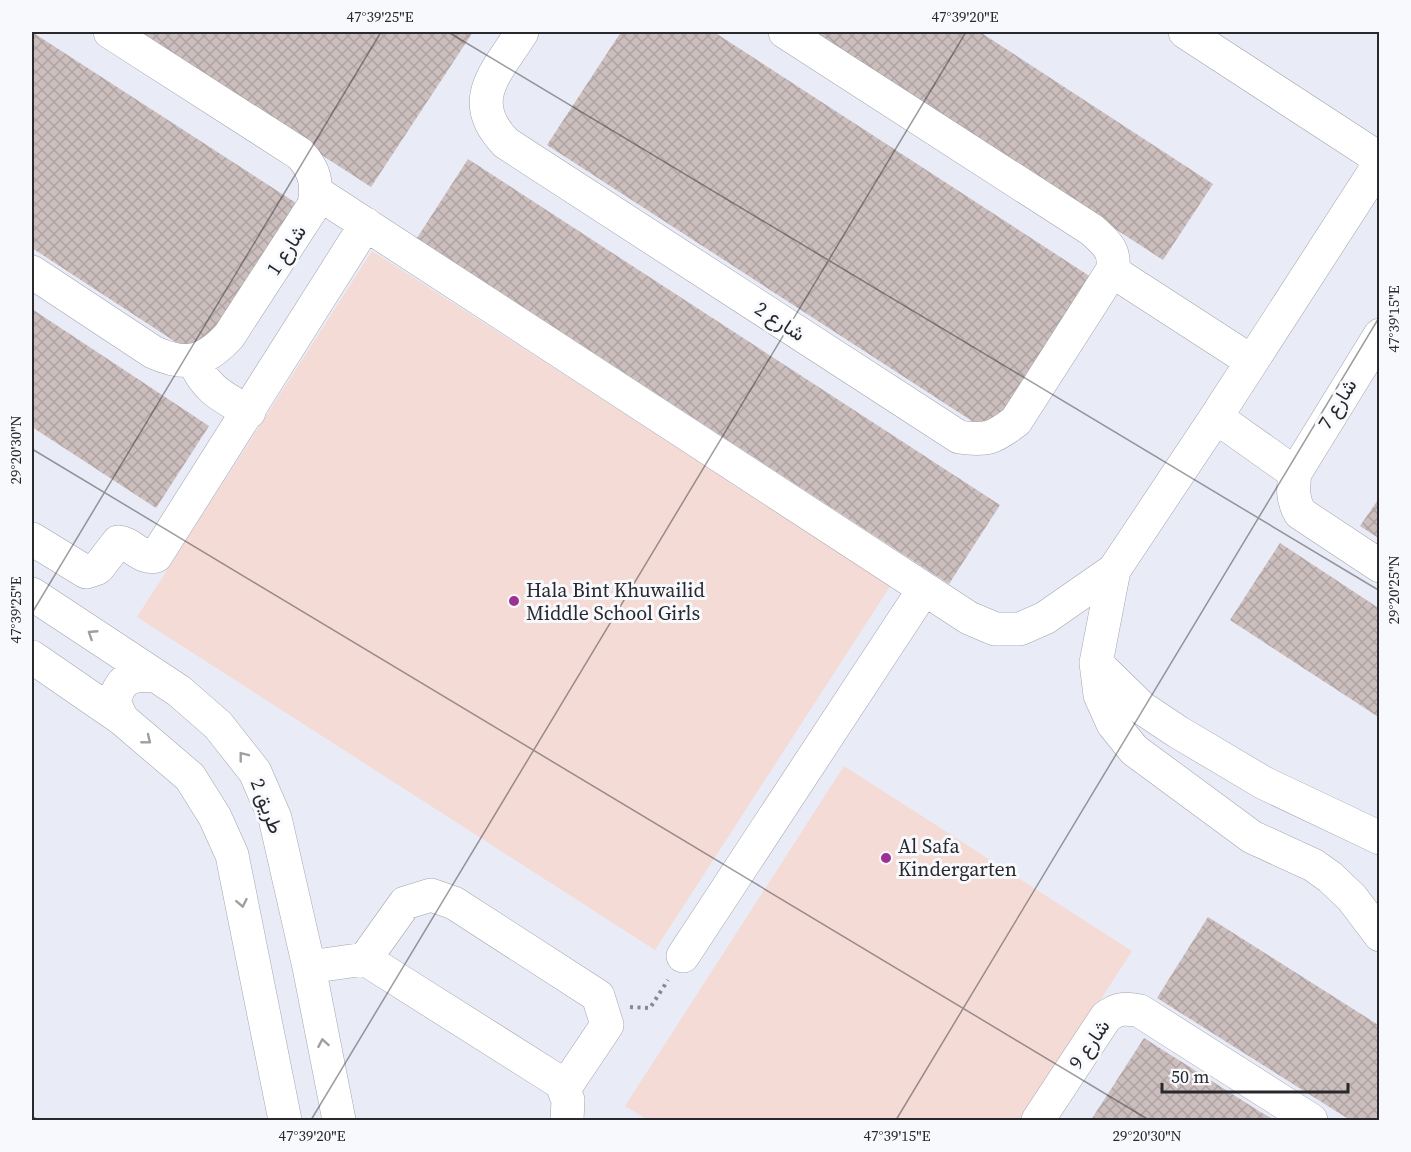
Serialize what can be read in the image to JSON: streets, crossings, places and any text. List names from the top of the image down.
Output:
{
  "streets": {
    "street": [
      "شارع 1",
      "شارع 2",
      "شارع 7",
      "طريق 2",
      "شارع 9"
    ]
  },
  "places": ["Hala Bint Khuwailid Middle School Girls", "Al Safa Kindergarten"],
  "scale_bar": "50 m",
  "coordinates": [
    "47°39'25\"E",
    "47°39'20\"E",
    "47°39'15\"E",
    "29°20'30\"N",
    "29°20'25\"N"
  ]
}
